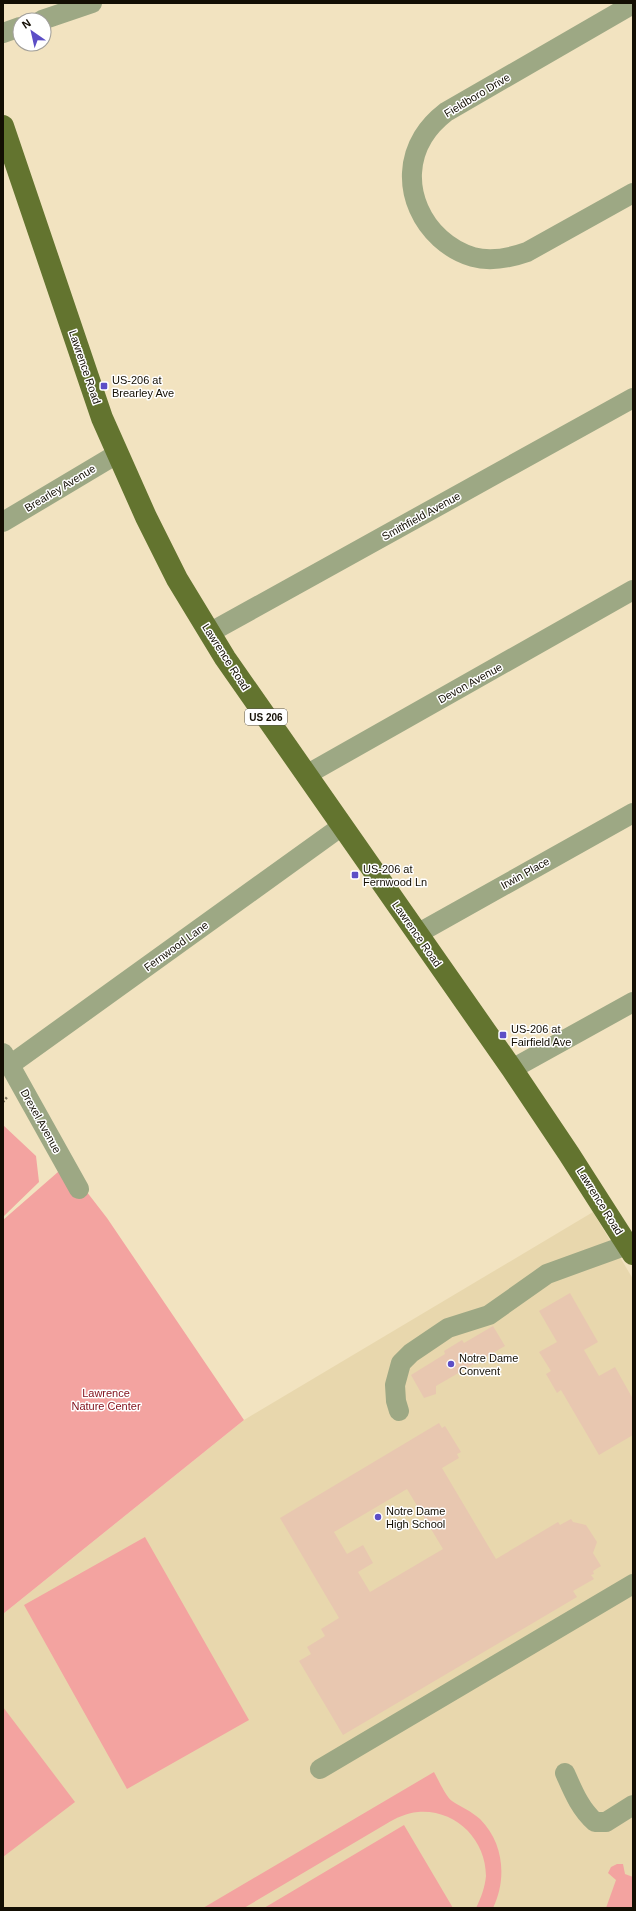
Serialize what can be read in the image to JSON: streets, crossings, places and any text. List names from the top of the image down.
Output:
{
  "streets": {
    "main road": ["Lawrence Road", "US 206"],
    "street": [
      "Fieldboro Drive",
      "Brearley Avenue",
      "Smithfield Avenue",
      "Devon Avenue",
      "Irwin Place",
      "Fernwood Lane",
      "Drexel Avenue"
    ]
  },
  "crossings": [
    ["Lawrence Road", "Brearley Avenue"],
    ["Lawrence Road", "Smithfield Avenue"],
    ["Lawrence Road", "Devon Avenue"],
    ["Lawrence Road", "Irwin Place"],
    ["Lawrence Road", "Fernwood Lane"],
    ["Fernwood Lane", "Drexel Avenue"]
  ],
  "parks": ["Lawrence Nature Center"],
  "places": {
    "transit": ["US-206 at Brearley Ave", "US-206 at Fernwood Ln", "US-206 at Fairfield Ave"],
    "other": ["Notre Dame Convent", "Notre Dame High School"]
  },
  "north": "top left"
}
